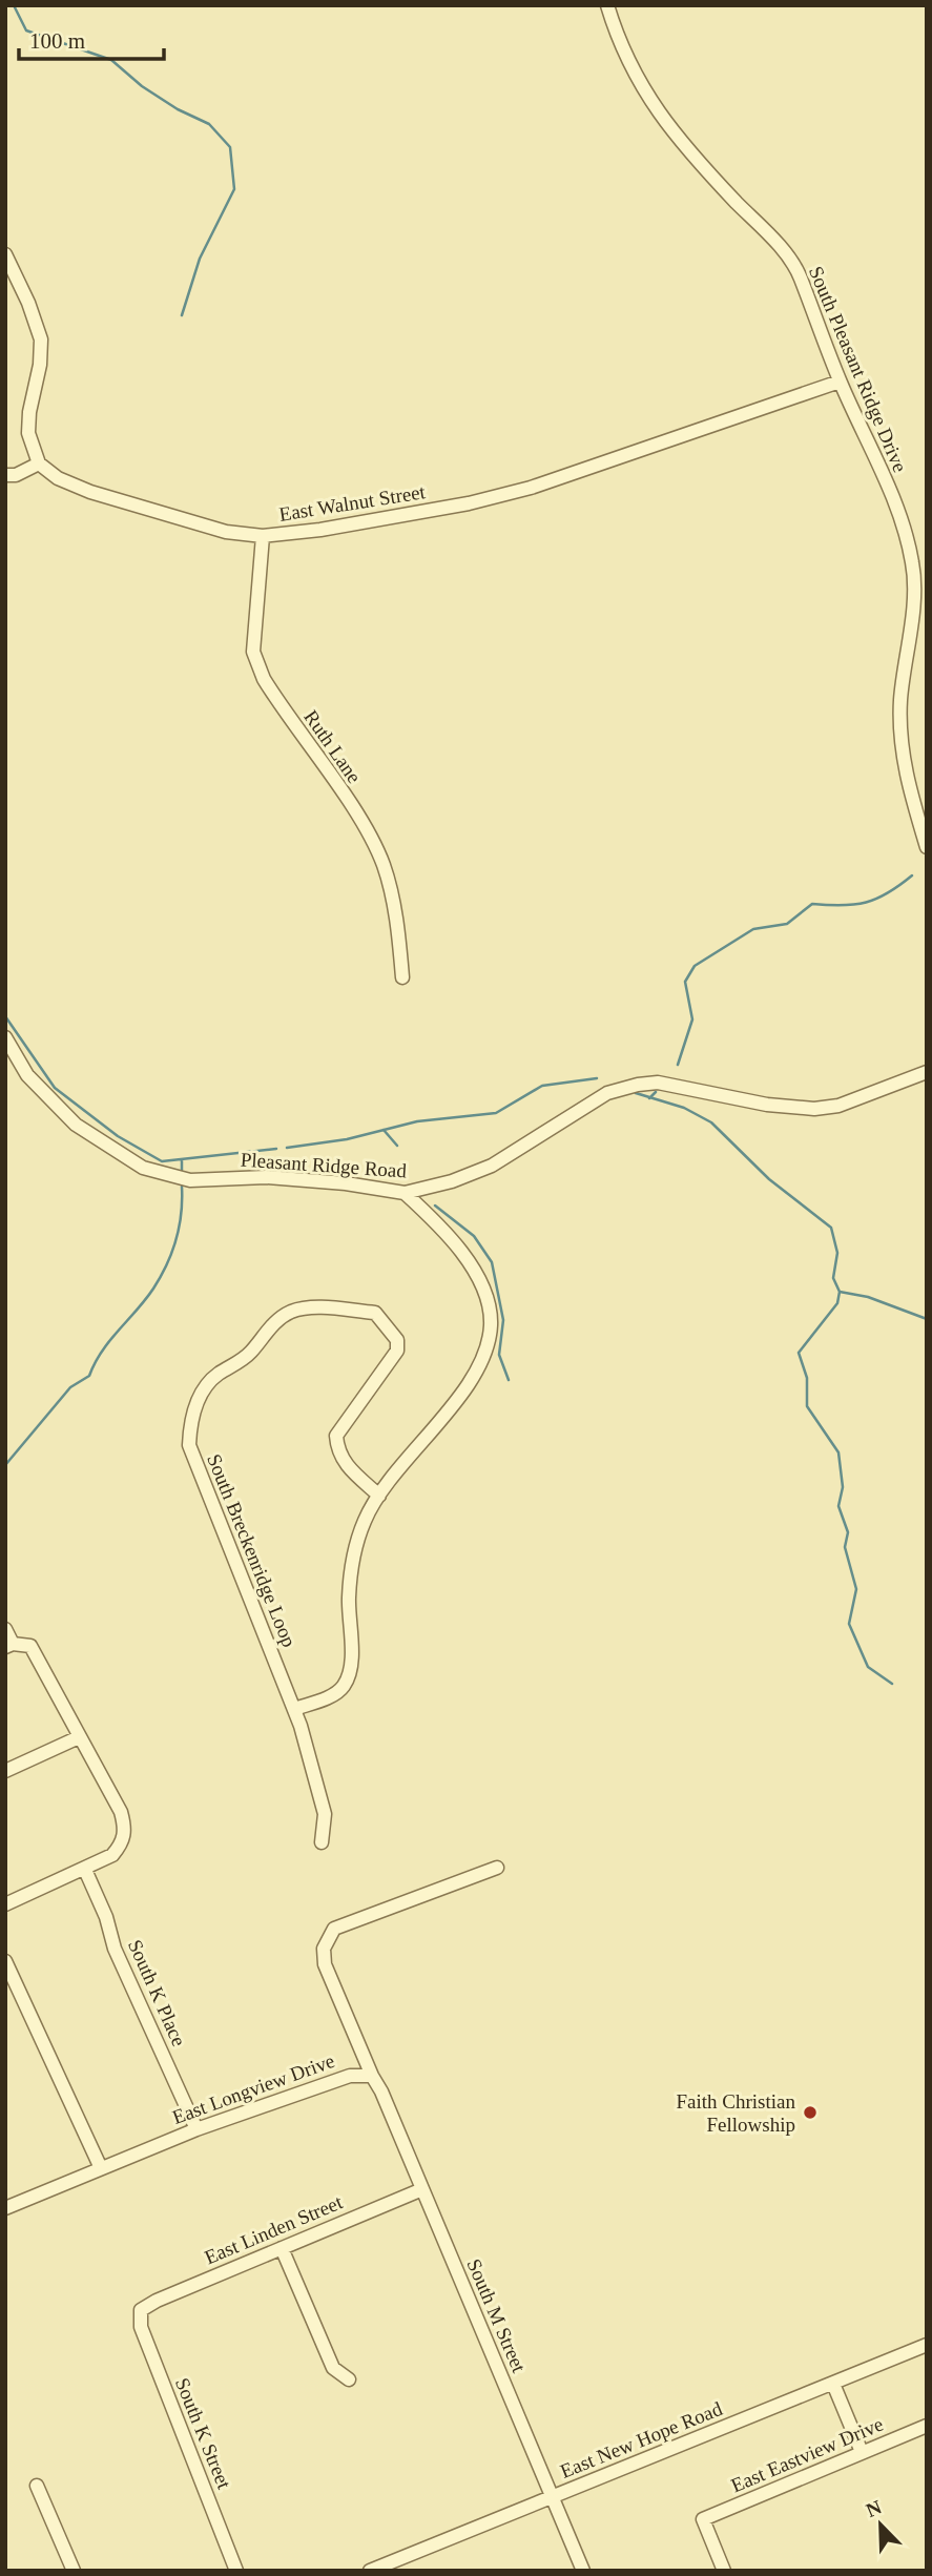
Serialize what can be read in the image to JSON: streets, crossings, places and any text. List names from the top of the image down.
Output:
{
  "streets": {
    "street": [
      "South Pleasant Ridge Drive",
      "East Walnut Street",
      "Ruth Lane",
      "Pleasant Ridge Road",
      "South Breckenridge Loop",
      "South K Place",
      "East Longview Drive",
      "East Linden Street",
      "South M Street",
      "South K Street",
      "East New Hope Road",
      "East Eastview Drive"
    ]
  },
  "crossings": [
    ["South Pleasant Ridge Drive", "East Walnut Street"],
    ["East Walnut Street", "Ruth Lane"],
    ["South K Place", "East Longview Drive"],
    ["East Longview Drive", "South M Street"],
    ["East Linden Street", "South M Street"],
    ["East Linden Street", "South K Street"],
    ["South M Street", "East New Hope Road"]
  ],
  "places": ["Faith Christian Fellowship"],
  "scale_bar": "100 m",
  "north": "top left"
}
